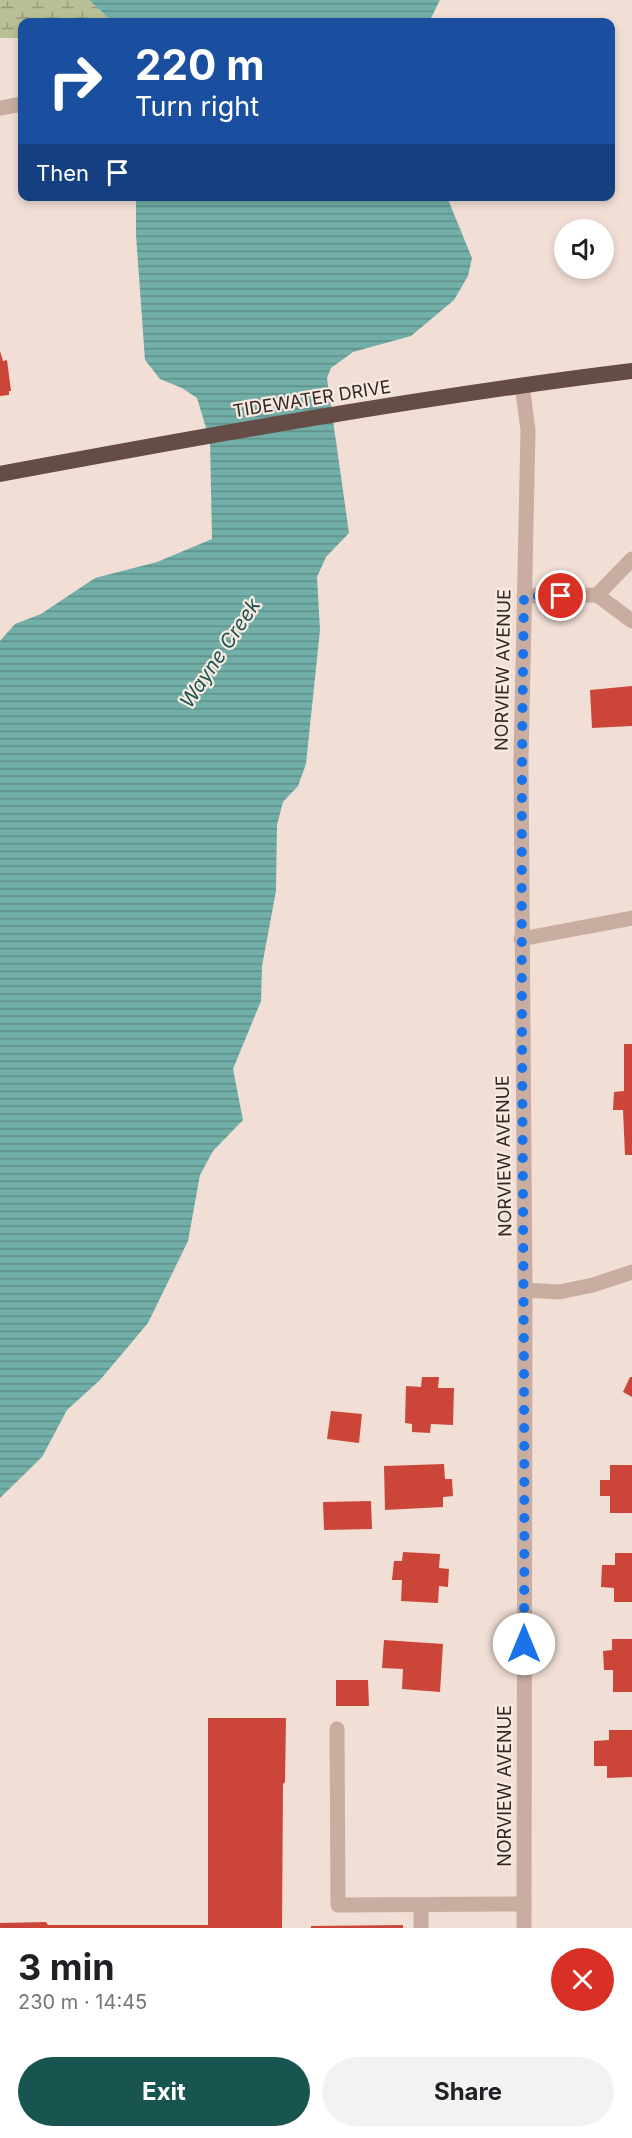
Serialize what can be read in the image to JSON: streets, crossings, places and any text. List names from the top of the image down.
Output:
{
  "streets": {
    "highway": ["TIDEWATER DRIVE"],
    "street": ["NORVIEW AVENUE"]
  },
  "crossings": [
    ["TIDEWATER DRIVE", "NORVIEW AVENUE"]
  ],
  "water": ["Wayne Creek"],
  "page": {
    "turn": ["220 m", "Turn right"],
    "then": "Then",
    "heading": ["3 min", "230 m · 14:45"],
    "buttons": ["Exit", "Share"]
  }
}
